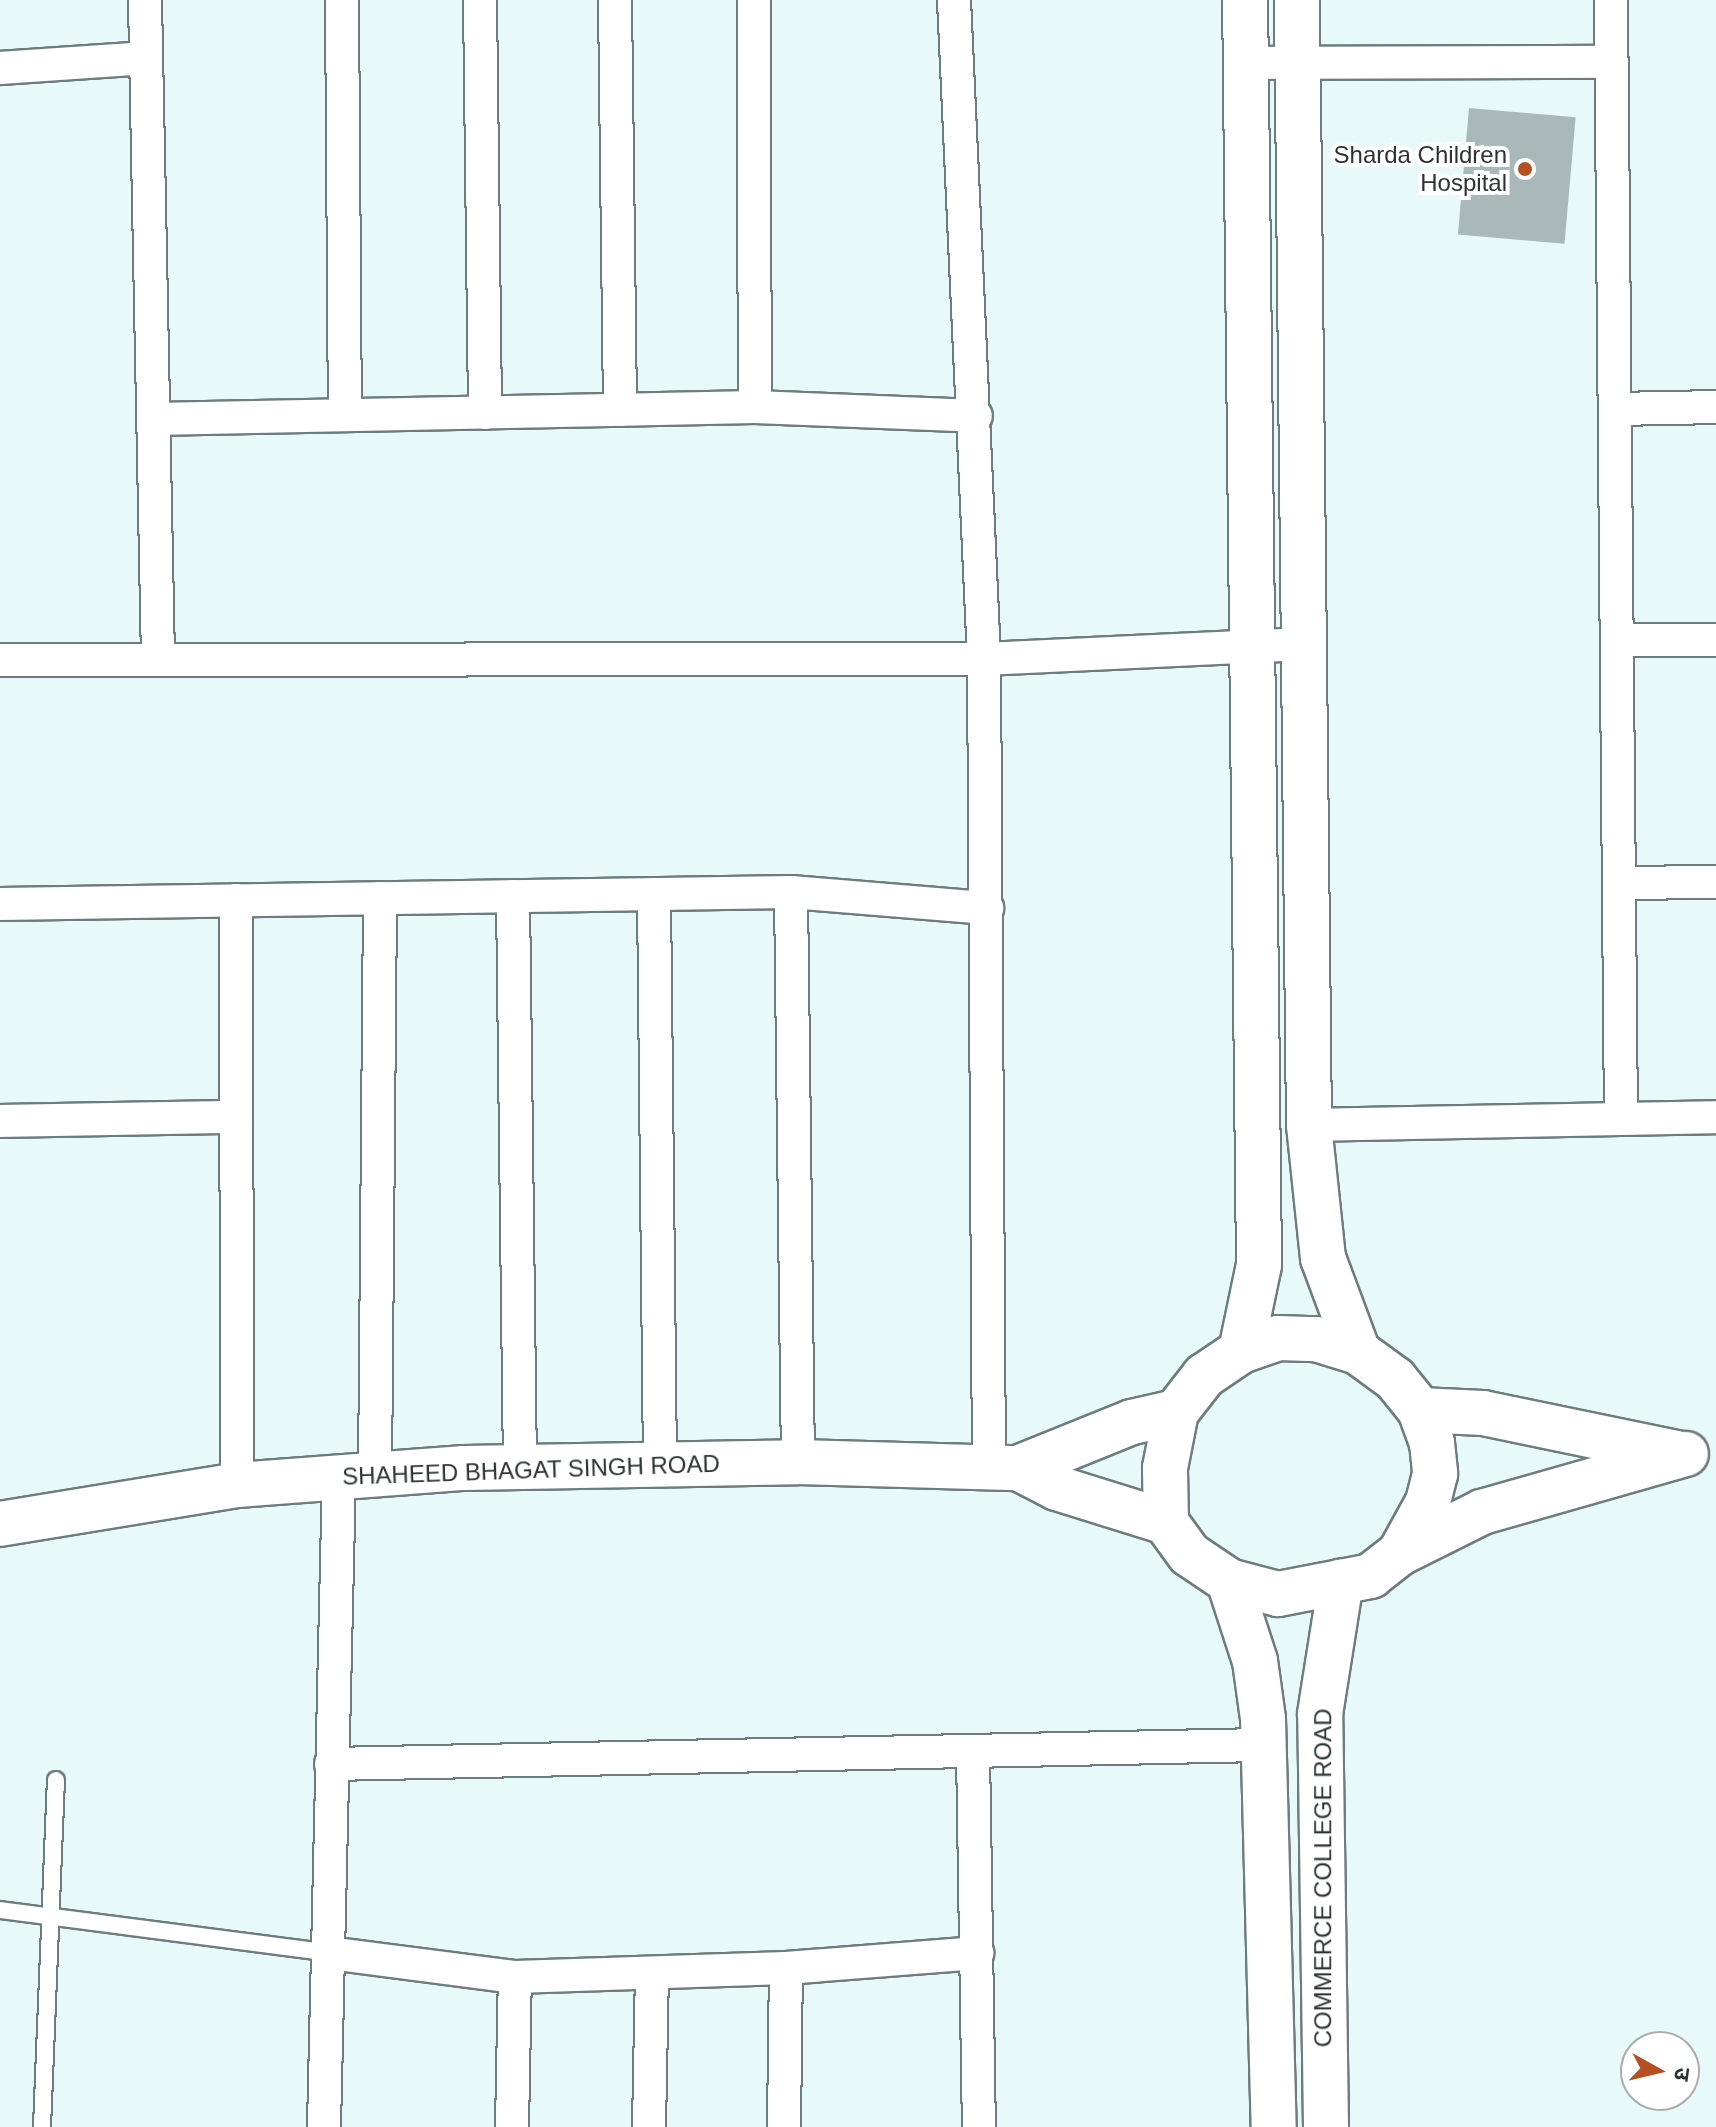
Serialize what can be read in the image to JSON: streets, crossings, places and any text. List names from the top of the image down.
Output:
{
  "streets": {
    "street": ["SHAHEED BHAGAT SINGH ROAD", "COMMERCE COLLEGE ROAD"]
  },
  "places": ["Sharda Children Hospital"],
  "north": "right"
}
